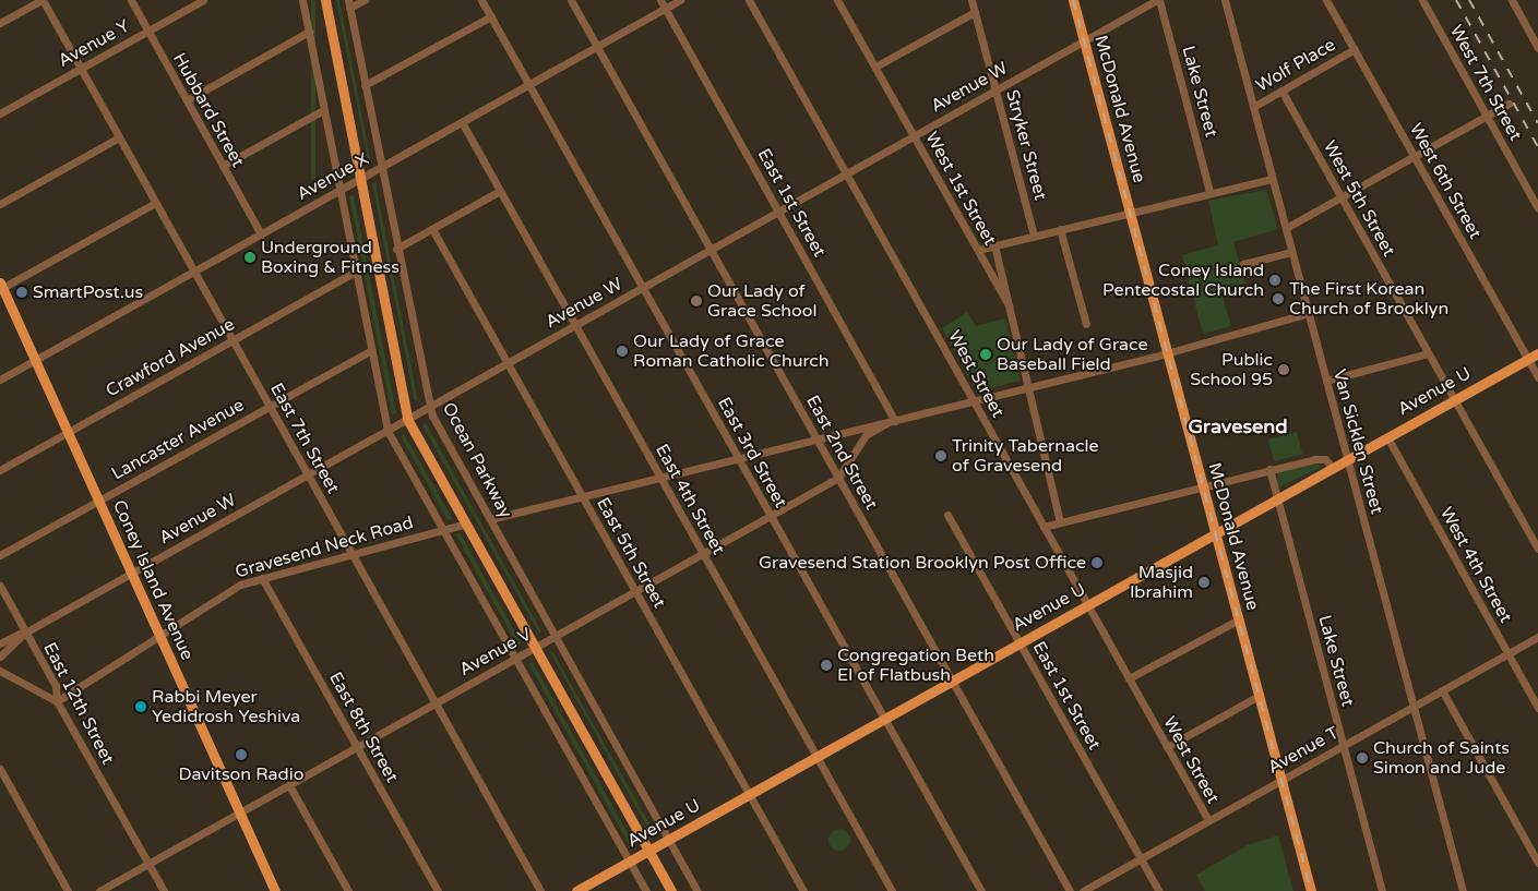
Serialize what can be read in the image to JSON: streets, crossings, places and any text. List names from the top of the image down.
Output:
{
  "streets": {
    "main road": ["McDonald Avenue", "Avenue U", "Coney Island Avenue"],
    "street": [
      "Avenue Y",
      "Wolf Place",
      "West 7th Street",
      "Avenue W",
      "Lake Street",
      "Hubbard Street",
      "Stryker Street",
      "Avenue X",
      "West 6th Street",
      "West 1st Street",
      "West 5th Street",
      "East 1st Street",
      "Crawford Avenue",
      "West Street",
      "East 7th Street",
      "Lancaster Avenue",
      "Van Sicklen Street",
      "East 3rd Street",
      "East 2nd Street",
      "Ocean Parkway",
      "East 4th Street",
      "Gravesend Neck Road",
      "East 5th Street",
      "West 4th Street",
      "Avenue V",
      "East 12th Street",
      "East 8th Street",
      "Avenue T"
    ]
  },
  "crossings": [
    ["Avenue Y", "Hubbard Street"],
    ["Avenue Y", "East 7th Street"],
    ["Wolf Place", "West 6th Street"],
    ["Wolf Place", "West 5th Street"],
    ["Wolf Place", "Van Sicklen Street"],
    ["Avenue W", "Lake Street"],
    ["Avenue W", "McDonald Avenue"],
    ["Avenue W", "Stryker Street"],
    ["Avenue W", "West 1st Street"],
    ["Avenue W", "East 1st Street"],
    ["Avenue W", "West Street"],
    ["Avenue W", "East 7th Street"],
    ["Avenue W", "East 3rd Street"],
    ["Avenue W", "East 2nd Street"],
    ["Avenue W", "Ocean Parkway"],
    ["Avenue W", "East 4th Street"],
    ["Avenue W", "East 5th Street"],
    ["Avenue W", "Coney Island Avenue"],
    ["Avenue W", "East 12th Street"],
    ["Lake Street", "Avenue U"],
    ["Lake Street", "Avenue T"],
    ["McDonald Avenue", "Avenue U"],
    ["McDonald Avenue", "Avenue T"],
    ["Hubbard Street", "Avenue X"],
    ["Avenue X", "East 1st Street"],
    ["Avenue X", "East 7th Street"],
    ["Avenue X", "East 3rd Street"],
    ["Avenue X", "East 2nd Street"],
    ["Avenue X", "Ocean Parkway"],
    ["Avenue X", "East 4th Street"],
    ["Avenue X", "Coney Island Avenue"],
    ["West 6th Street", "Avenue U"],
    ["West 5th Street", "Avenue U"],
    ["East 1st Street", "Avenue U"],
    ["East 1st Street", "Avenue V"],
    ["East 1st Street", "Avenue T"],
    ["Crawford Avenue", "East 7th Street"],
    ["Crawford Avenue", "Coney Island Avenue"],
    ["West Street", "Avenue U"],
    ["West Street", "Avenue T"],
    ["Avenue U", "Van Sicklen Street"],
    ["Avenue U", "East 3rd Street"],
    ["Avenue U", "East 2nd Street"],
    ["Avenue U", "Ocean Parkway"],
    ["Avenue U", "East 4th Street"],
    ["Avenue U", "East 5th Street"],
    ["Avenue U", "West 4th Street"],
    ["East 7th Street", "Lancaster Avenue"],
    ["East 7th Street", "Gravesend Neck Road"],
    ["East 7th Street", "Avenue V"],
    ["Lancaster Avenue", "Coney Island Avenue"],
    ["Van Sicklen Street", "Avenue T"],
    ["East 3rd Street", "Avenue V"],
    ["East 2nd Street", "Avenue V"],
    ["Ocean Parkway", "Avenue V"],
    ["East 4th Street", "Avenue V"],
    ["Gravesend Neck Road", "Coney Island Avenue"],
    ["Gravesend Neck Road", "East 12th Street"],
    ["Gravesend Neck Road", "East 8th Street"],
    ["East 5th Street", "Avenue V"],
    ["West 4th Street", "Avenue T"],
    ["Coney Island Avenue", "Avenue V"],
    ["Avenue V", "East 12th Street"],
    ["Avenue V", "East 8th Street"]
  ],
  "districts": ["Gravesend"],
  "places": [
    "Underground Boxing & Fitness",
    "Coney Island Pentecostal Church",
    "SmartPost.us",
    "The First Korean Church of Brooklyn",
    "Our Lady of Grace School",
    "Our Lady of Grace Roman Catholic Church",
    "Our Lady of Grace Baseball Field",
    "Public School 95",
    "Trinity Tabernacle of Gravesend",
    "Gravesend Station Brooklyn Post Office",
    "Masjid Ibrahim",
    "Congregation Beth El of Flatbush",
    "Rabbi Meyer Yedidrosh Yeshiva",
    "Davitson Radio",
    "Church of Saints Simon and Jude"
  ]
}
